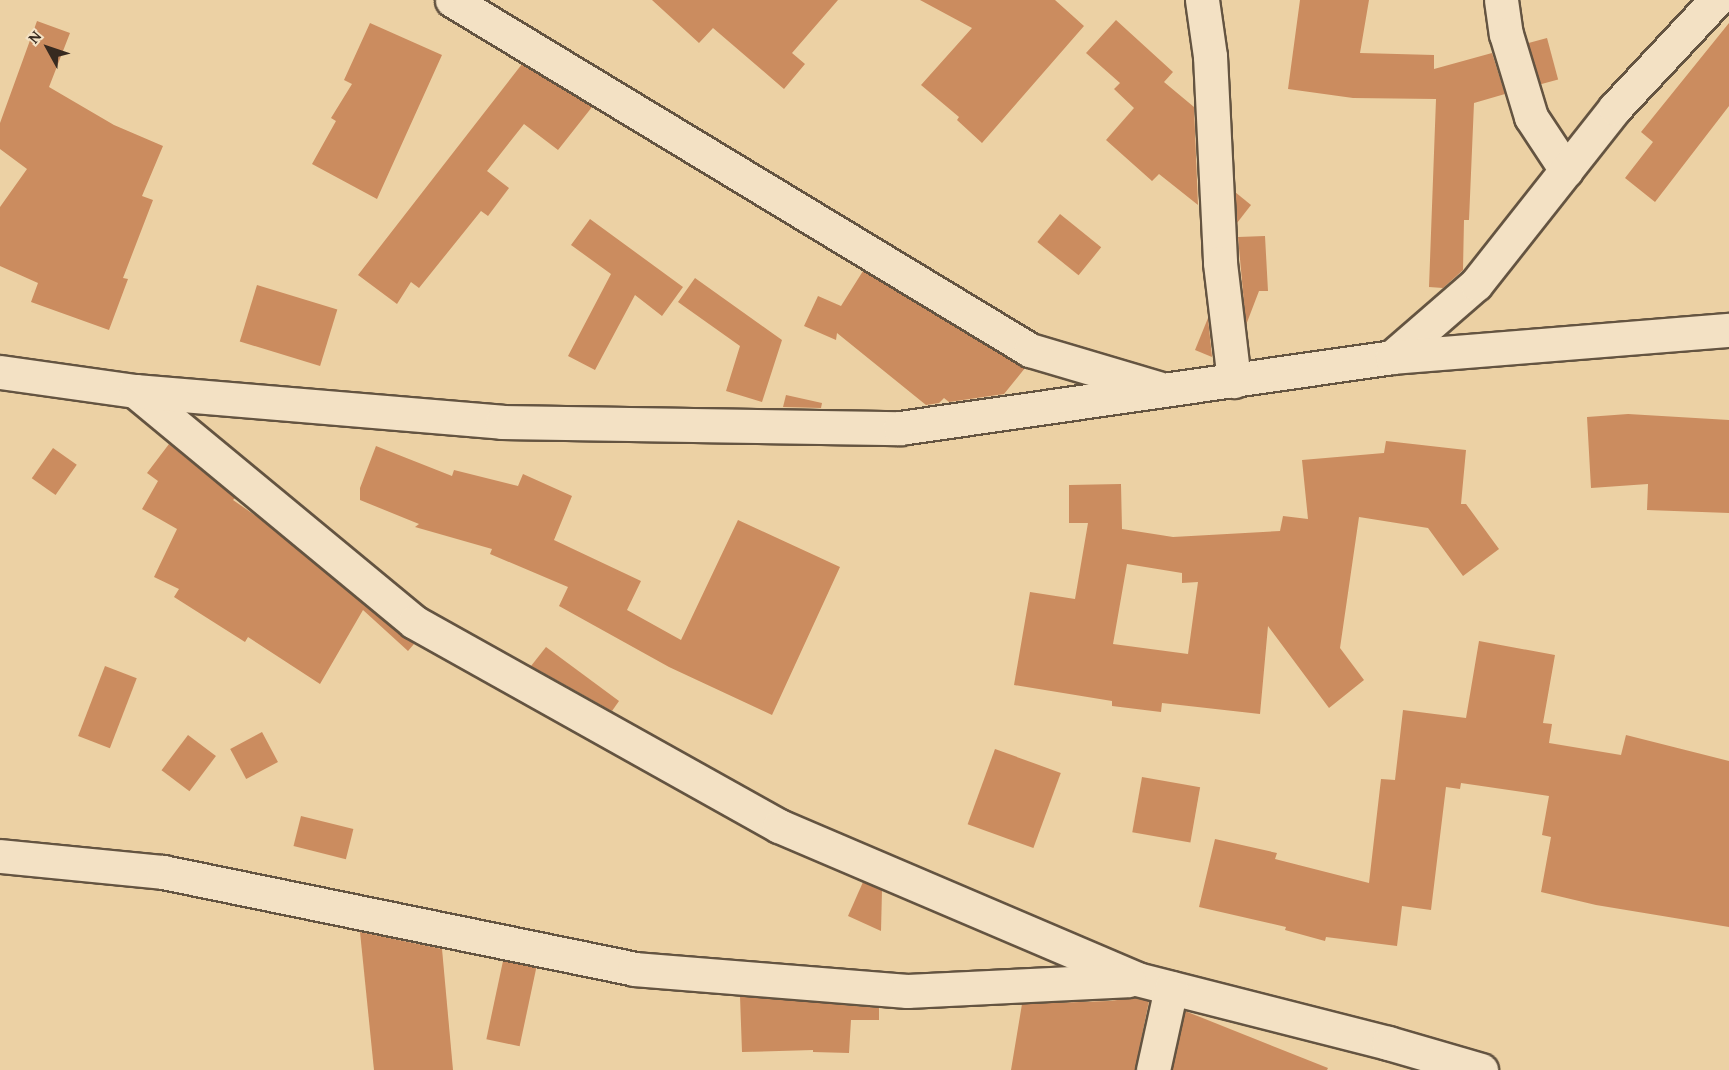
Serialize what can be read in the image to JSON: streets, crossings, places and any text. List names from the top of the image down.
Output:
{
  "north": "top left"
}
